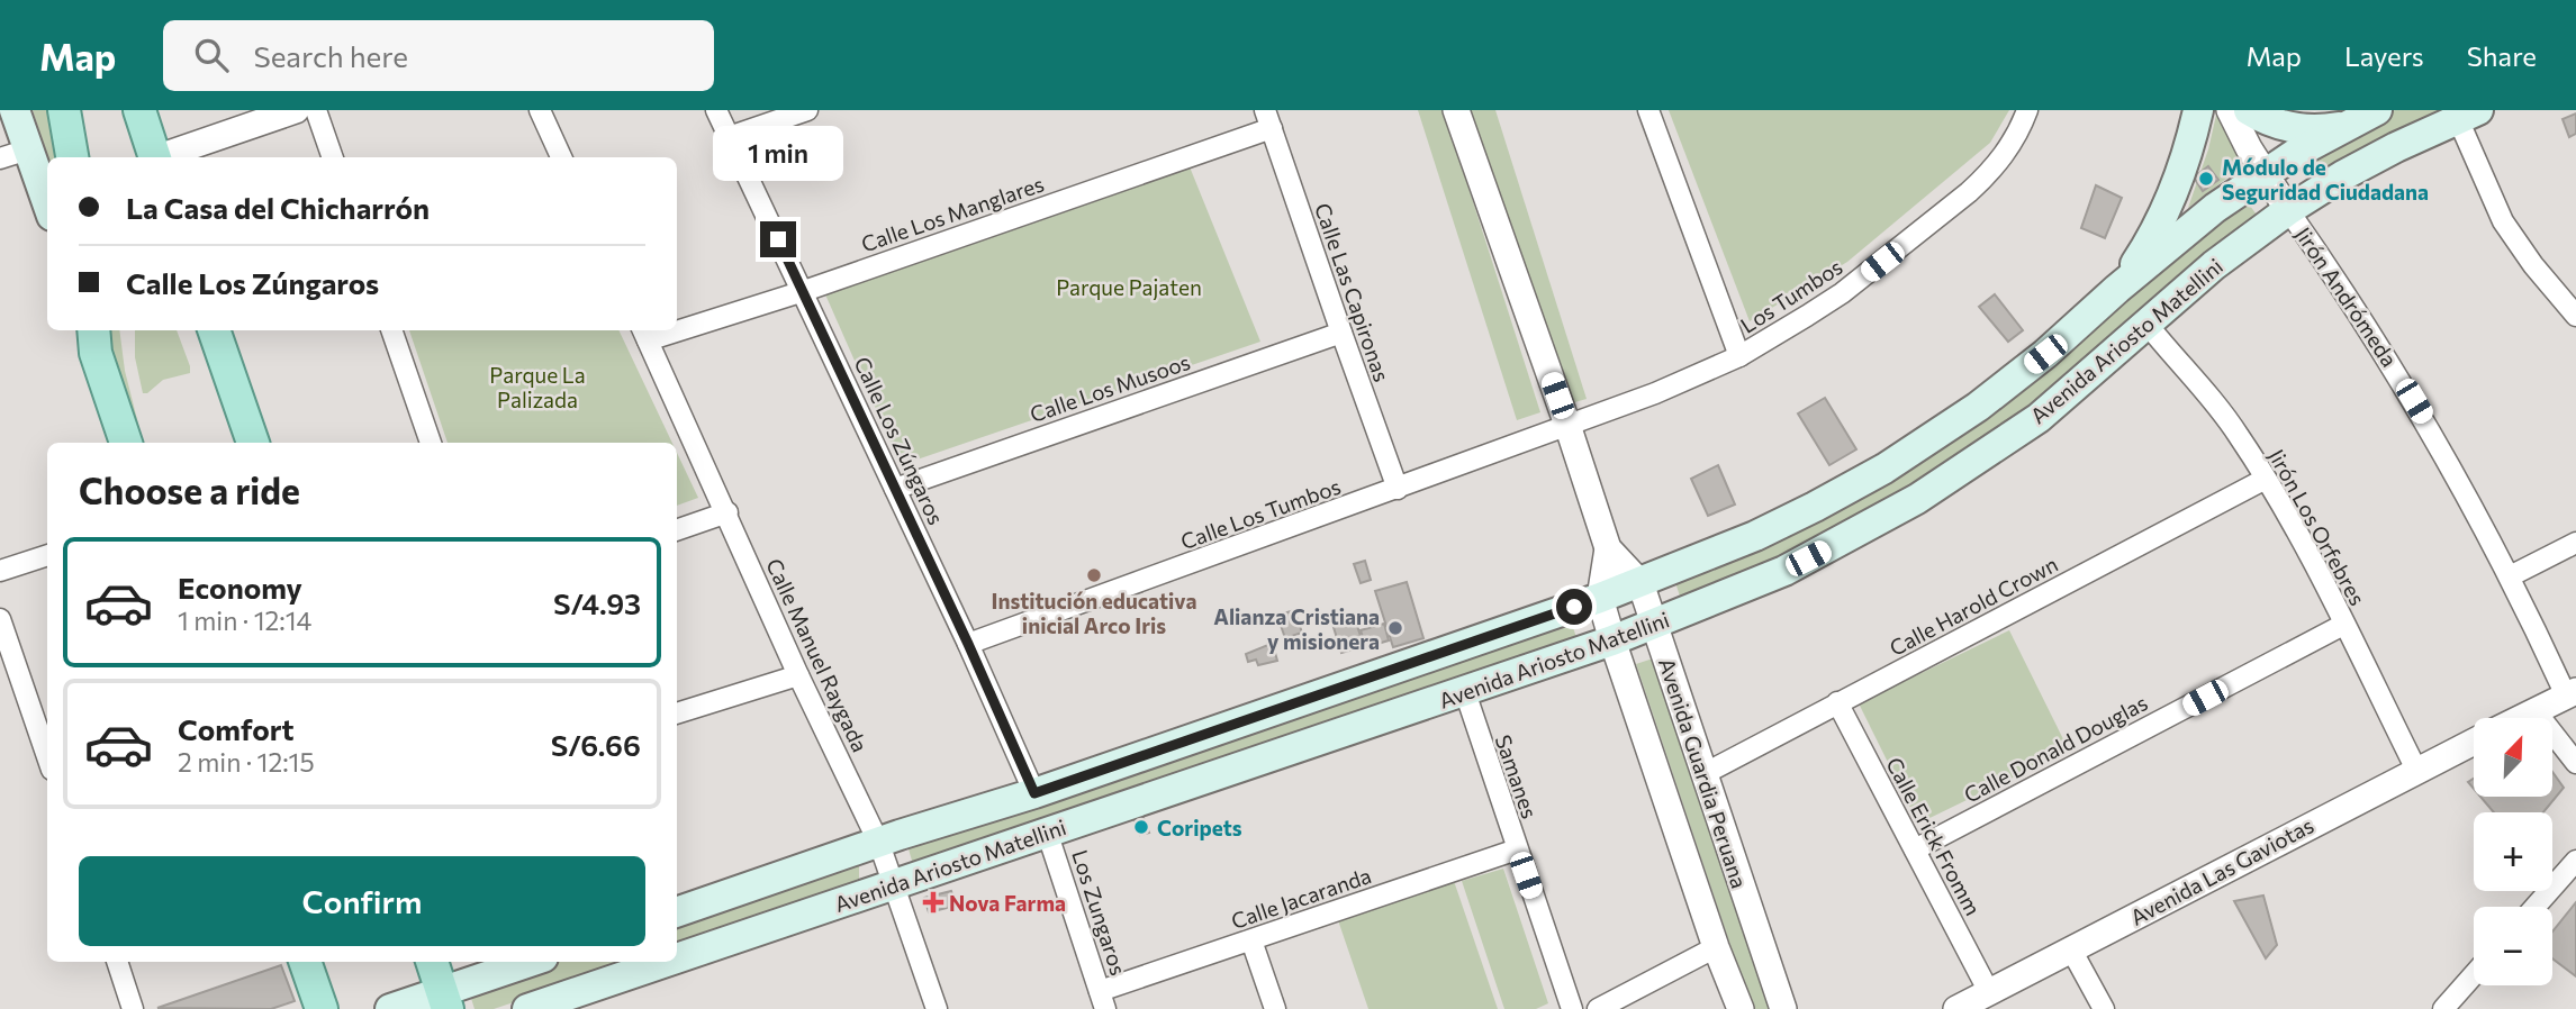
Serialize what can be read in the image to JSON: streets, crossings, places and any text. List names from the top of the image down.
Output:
{
  "streets": {
    "main road": ["Avenida Ariosto Matellini"],
    "street": [
      "Calle Los Manglares",
      "Calle Las Capironas",
      "Los Tumbos",
      "Jirón Andrómeda",
      "Calle Los Musoos",
      "Calle Los Zúngaros",
      "Calle Los Tumbos",
      "Jirón Los Orfebres",
      "Calle Harold Crown",
      "Calle Manuel Raygada",
      "Calle Donald Douglas",
      "Avenida Guardia Peruana",
      "Samanes",
      "Calle Erick Fromm",
      "Avenida Las Gaviotas",
      "Calle Jacaranda",
      "Los Zungaros"
    ]
  },
  "crossings": [
    ["Calle Los Manglares", "Calle Las Capironas"],
    ["Calle Los Manglares", "Calle Los Zúngaros"],
    ["Calle Los Manglares", "Calle Manuel Raygada"],
    ["Calle Las Capironas", "Calle Los Musoos"],
    ["Calle Las Capironas", "Calle Los Tumbos"],
    ["Los Tumbos", "Calle Los Tumbos"],
    ["Los Tumbos", "Avenida Guardia Peruana"],
    ["Jirón Andrómeda", "Avenida Ariosto Matellini"],
    ["Avenida Ariosto Matellini", "Calle Los Zúngaros"],
    ["Avenida Ariosto Matellini", "Jirón Los Orfebres"],
    ["Avenida Ariosto Matellini", "Calle Manuel Raygada"],
    ["Avenida Ariosto Matellini", "Avenida Guardia Peruana"],
    ["Avenida Ariosto Matellini", "Samanes"],
    ["Avenida Ariosto Matellini", "Los Zungaros"],
    ["Calle Los Musoos", "Calle Los Zúngaros"],
    ["Calle Los Zúngaros", "Calle Los Tumbos"],
    ["Calle Los Tumbos", "Avenida Guardia Peruana"],
    ["Jirón Los Orfebres", "Calle Harold Crown"],
    ["Jirón Los Orfebres", "Calle Donald Douglas"],
    ["Jirón Los Orfebres", "Avenida Las Gaviotas"],
    ["Calle Harold Crown", "Avenida Guardia Peruana"],
    ["Calle Harold Crown", "Calle Erick Fromm"],
    ["Calle Donald Douglas", "Calle Erick Fromm"],
    ["Samanes", "Calle Jacaranda"],
    ["Calle Erick Fromm", "Avenida Las Gaviotas"],
    ["Calle Jacaranda", "Los Zungaros"]
  ],
  "parks": ["Parque Pajaten", "Parque La Palizada"],
  "places": {
    "other": [
      "Módulo de Seguridad Ciudadana",
      "Institución educativa inicial Arco Iris",
      "Alianza Cristiana y misionera",
      "Coripets"
    ],
    "health": ["Nova Farma"]
  },
  "north": "top right",
  "page": {
    "header": "Map",
    "search": "Search here",
    "nav": ["Map", "Layers", "Share"],
    "bubble": "1 min",
    "banner": ["La Casa del Chicharrón", "Calle Los Zúngaros"],
    "heading": "Choose a ride",
    "list": [
      {
        "name": "Economy",
        "note": "1 min · 12:14",
        "value": "S/4.93"
      },
      {
        "name": "Comfort",
        "note": "2 min · 12:15",
        "value": "S/6.66"
      }
    ],
    "map_buttons": ["+", "−"],
    "buttons": "Confirm"
  }
}
